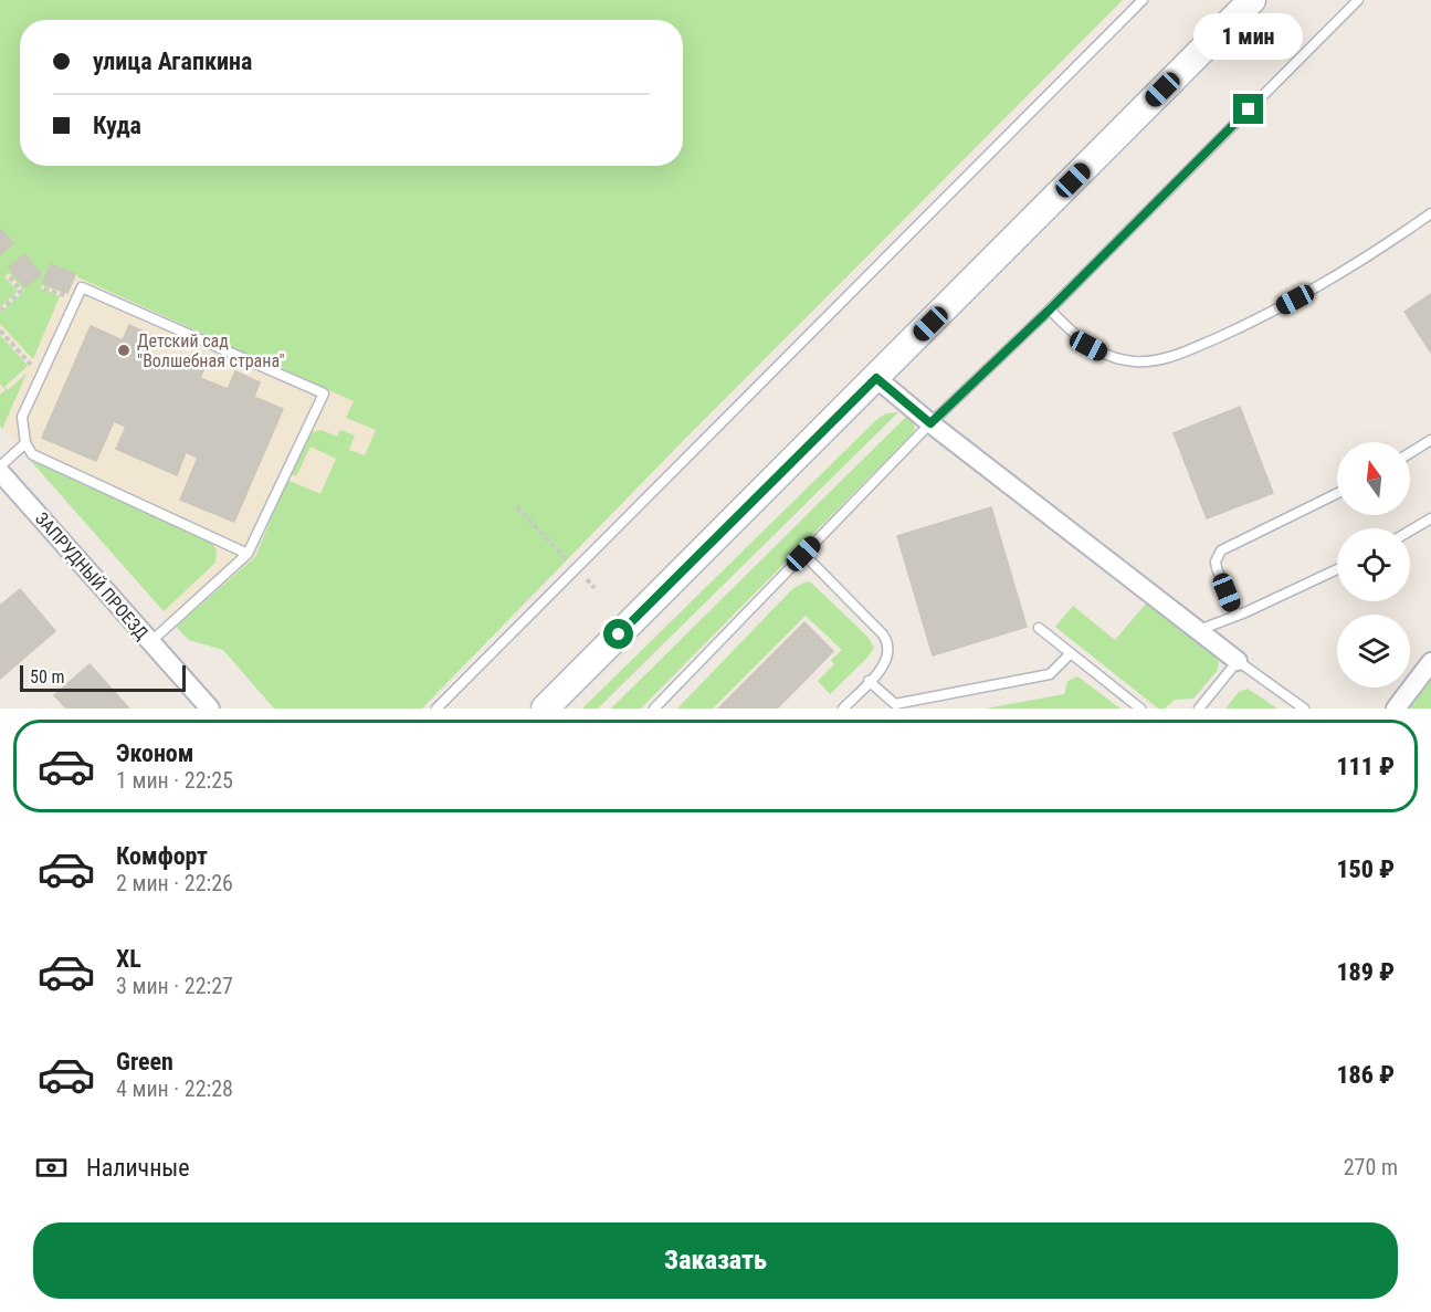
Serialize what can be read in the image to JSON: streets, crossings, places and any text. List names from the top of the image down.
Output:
{
  "streets": {
    "street": ["ЗАПРУДНЫЙ ПРОЕЗД"]
  },
  "places": ["Детский сад \"Волшебная страна\""],
  "scale_bar": "50 m",
  "north": "top",
  "page": {
    "bubble": "1 мин",
    "banner": ["улица Агапкина", "Куда"],
    "scale": "50 m",
    "list": [
      {
        "name": "Эконом",
        "note": "1 мин · 22:25",
        "value": "111 ₽"
      },
      {
        "name": "Комфорт",
        "note": "2 мин · 22:26",
        "value": "150 ₽"
      },
      {
        "name": "XL",
        "note": "3 мин · 22:27",
        "value": "189 ₽"
      },
      {
        "name": "Green",
        "note": "4 мин · 22:28",
        "value": "186 ₽"
      }
    ],
    "pay": ["Наличные", "270 m"],
    "buttons": "Заказать"
  }
}
